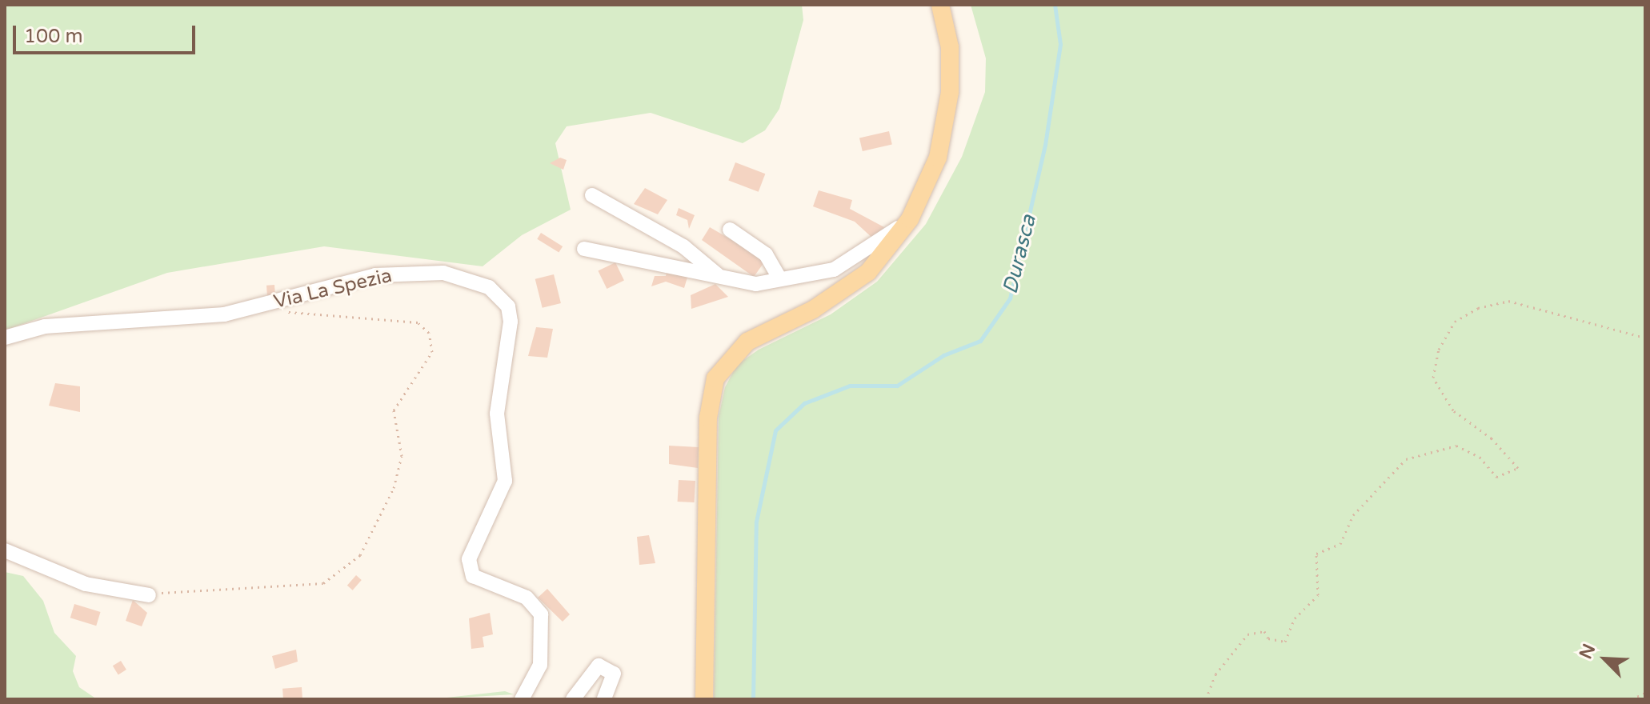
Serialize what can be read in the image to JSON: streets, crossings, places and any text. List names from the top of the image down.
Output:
{
  "streets": {
    "street": ["Via La Spezia"]
  },
  "water": ["Durasca"],
  "scale_bar": "100 m",
  "north": "top left"
}
